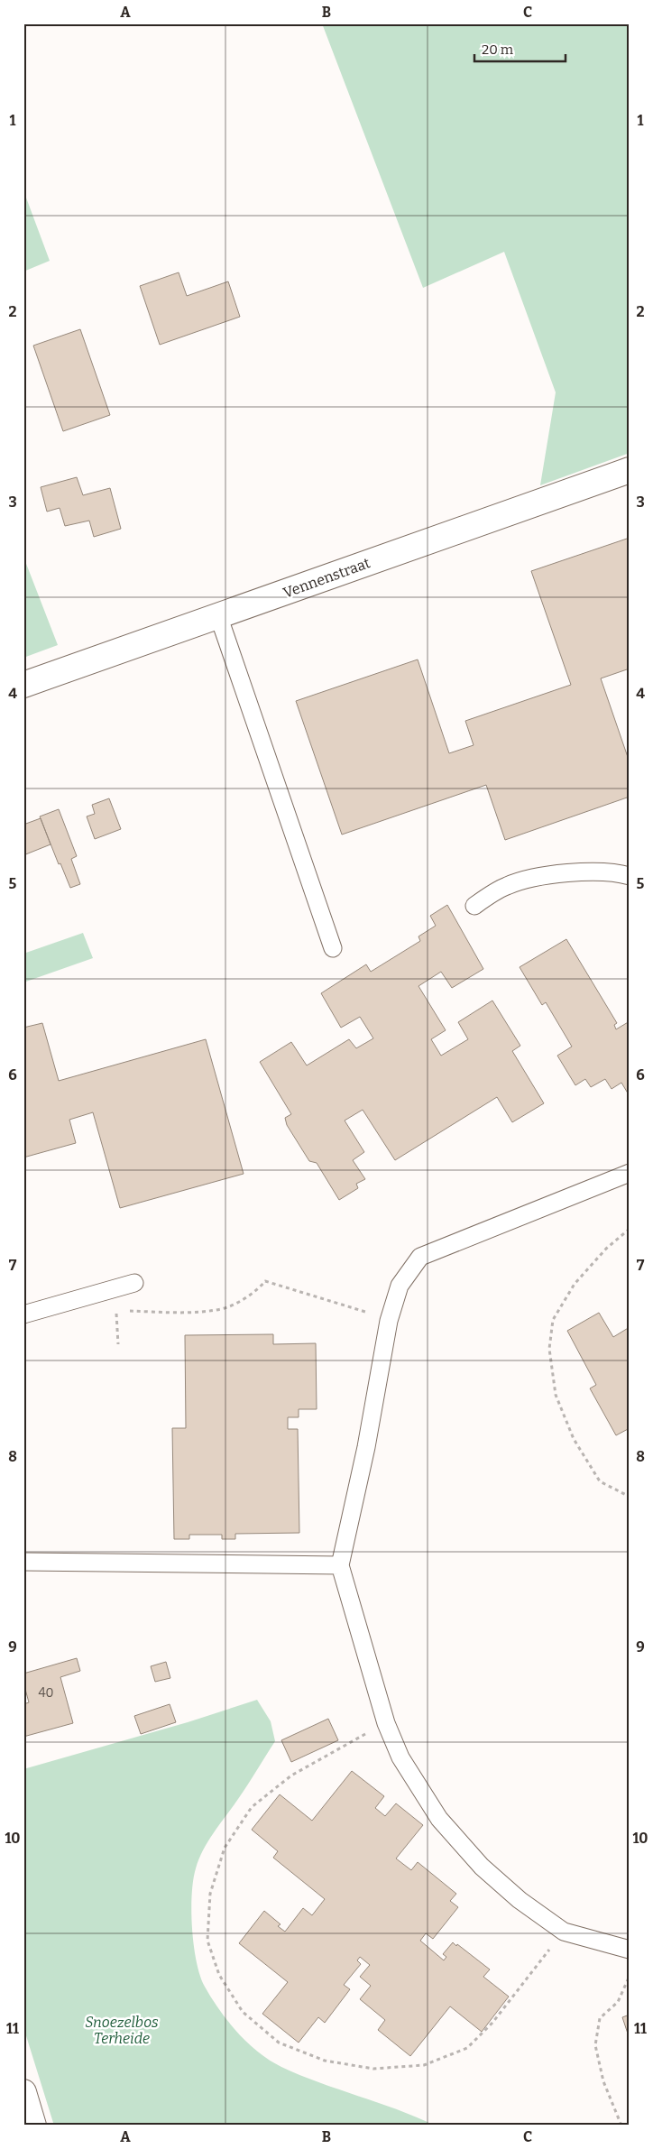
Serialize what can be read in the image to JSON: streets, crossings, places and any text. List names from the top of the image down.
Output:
{
  "streets": {
    "street": ["Vennenstraat"]
  },
  "parks": ["Snoezelbos Terheide"],
  "house_numbers": ["40"],
  "scale_bar": "20 m",
  "grid": {
    "columns": ["A", "B", "C"],
    "rows": [
      "1",
      "2",
      "3",
      "4",
      "5",
      "6",
      "7",
      "8",
      "9",
      "10",
      "11"
    ]
  }
}
